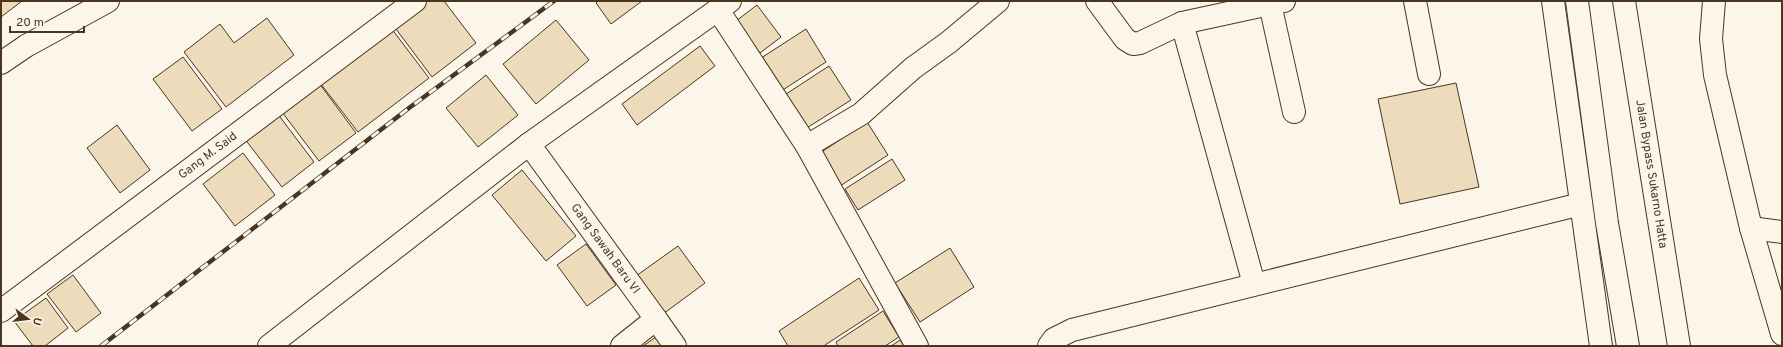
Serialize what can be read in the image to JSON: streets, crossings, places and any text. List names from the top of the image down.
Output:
{
  "streets": {
    "main road": ["Gang M. Said", "Jalan Bypass Sukarno Hatta", "Gang Sawah Baru VI"]
  },
  "scale_bar": "20 m",
  "north": "right"
}
